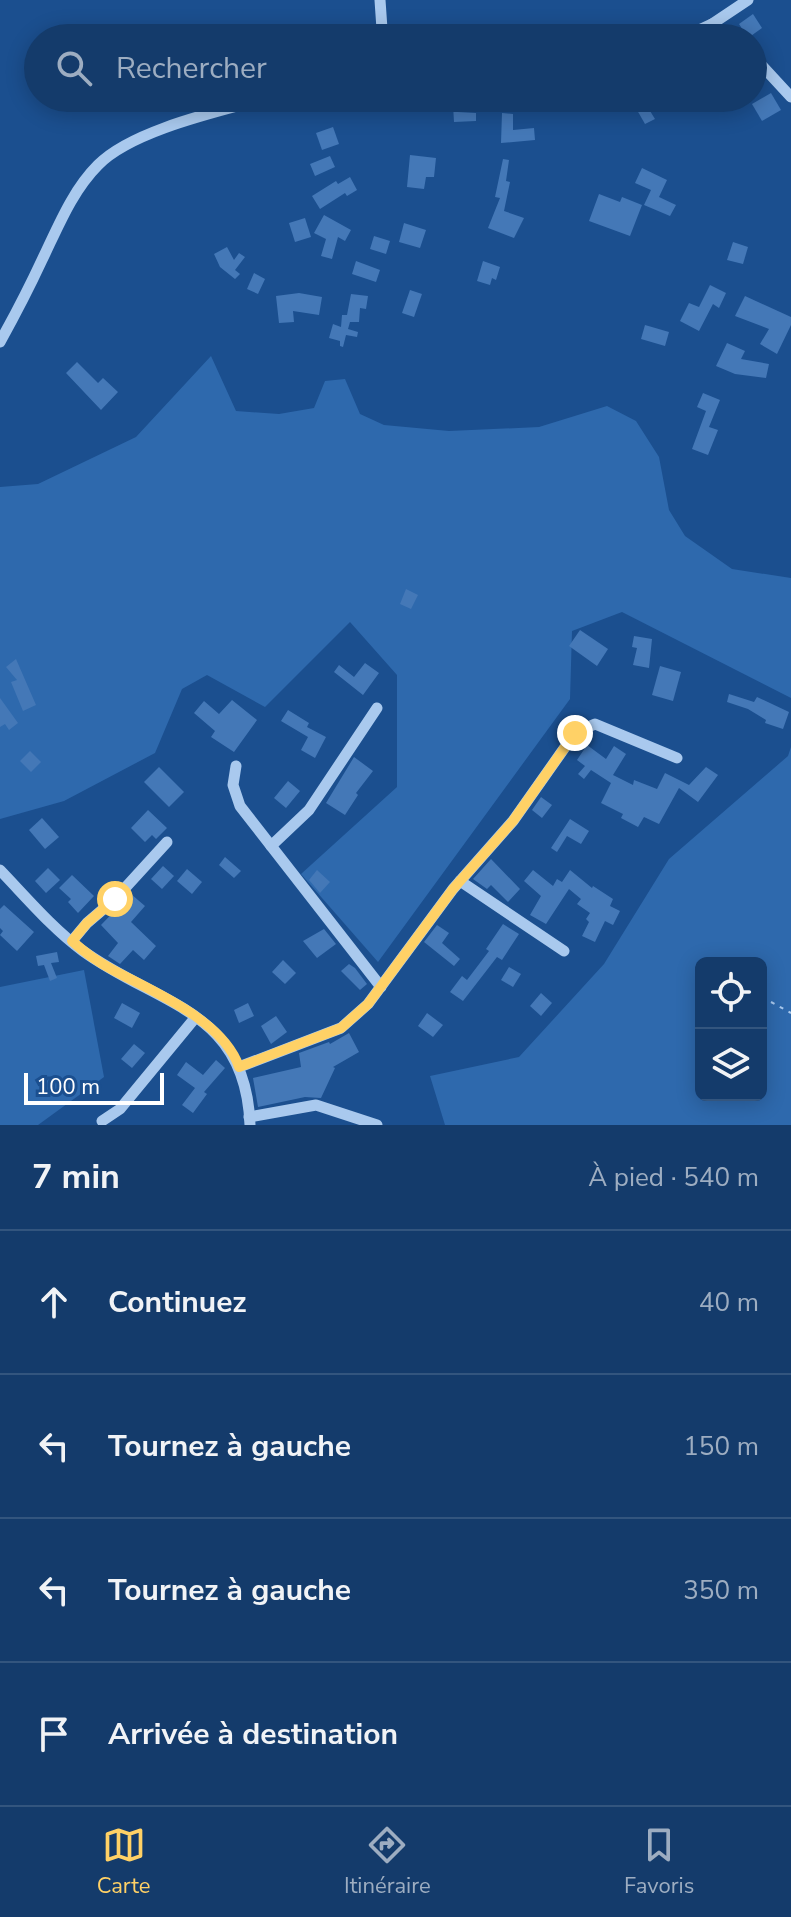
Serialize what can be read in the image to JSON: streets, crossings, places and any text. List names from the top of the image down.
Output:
{
  "scale_bar": "100 m",
  "page": {
    "search": "Rechercher",
    "scale": "100 m",
    "heading": ["7 min", "À pied · 540 m"],
    "list": [
      ["Continuez", "40 m"],
      ["Tournez à gauche", "150 m"],
      ["Tournez à gauche", "350 m"],
      "Arrivée à destination"
    ],
    "nav": ["Carte", "Itinéraire", "Favoris"]
  }
}
